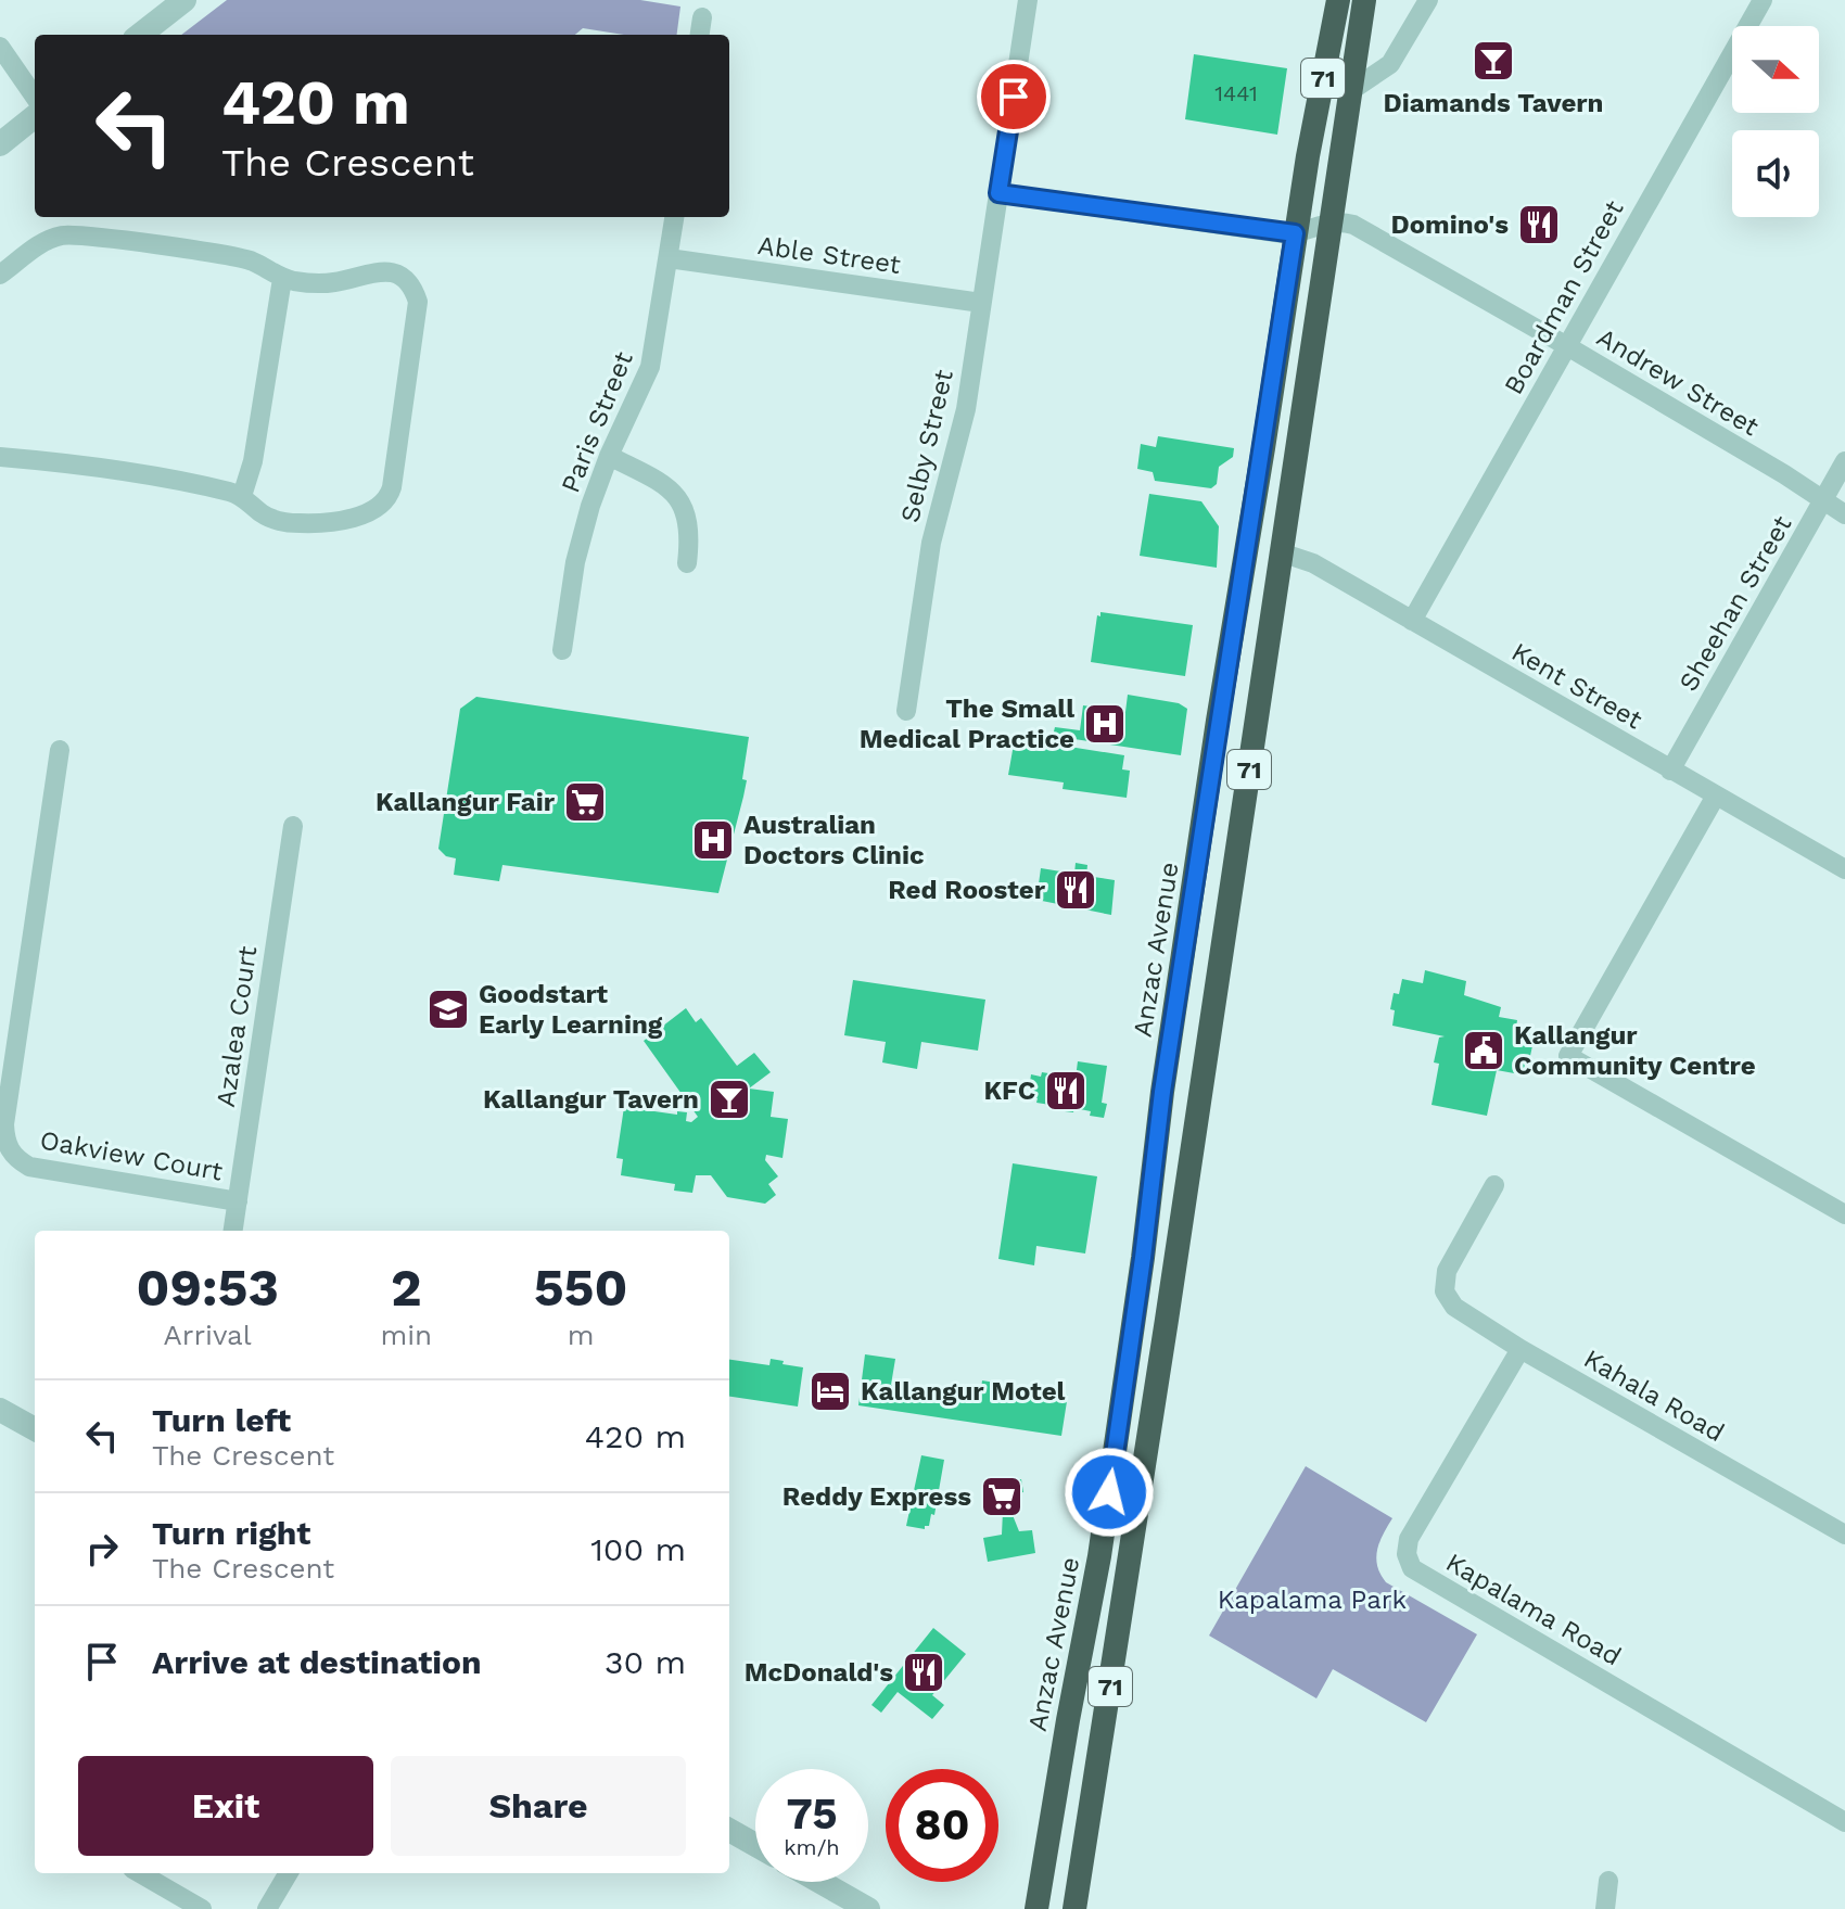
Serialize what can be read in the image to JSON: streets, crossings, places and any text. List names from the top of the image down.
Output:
{
  "streets": {
    "highway": ["71", "Anzac Avenue"],
    "street": [
      "Able Street",
      "Boardman Street",
      "Andrew Street",
      "Paris Street",
      "Selby Street",
      "Sheehan Street",
      "Kent Street",
      "Azalea Court",
      "Oakview Court",
      "Kahala Road",
      "Kapalama Road"
    ]
  },
  "crossings": [
    ["71", "Andrew Street"],
    ["71", "Kent Street"],
    ["Able Street", "Paris Street"],
    ["Able Street", "Selby Street"],
    ["Boardman Street", "Andrew Street"],
    ["Boardman Street", "Kent Street"],
    ["Andrew Street", "Sheehan Street"],
    ["Sheehan Street", "Kent Street"],
    ["Azalea Court", "Oakview Court"],
    ["Kahala Road", "Kapalama Road"]
  ],
  "parks": ["Kapalama Park"],
  "places": {
    "bar": ["Diamands Tavern", "Kallangur Tavern"],
    "restaurant": [
      "Domino's",
      "Red Rooster",
      "KFC",
      "McDonald's"
    ],
    "hospital": ["The Small Medical Practice", "Australian Doctors Clinic"],
    "supermarket": ["Kallangur Fair", "Reddy Express"],
    "school or university": ["Goodstart Early Learning"],
    "public building": ["Kallangur Community Centre"],
    "hotel": ["Kallangur Motel"]
  },
  "house_numbers": ["1441"],
  "north": "right",
  "page": {
    "turn": ["420 m", "The Crescent"],
    "eta": [
      "09:53",
      "Arrival",
      "2",
      "min",
      "550",
      "m"
    ],
    "list": [
      {
        "name": "Turn left",
        "note": "The Crescent",
        "value": "420 m"
      },
      {
        "name": "Turn right",
        "note": "The Crescent",
        "value": "100 m"
      },
      {
        "name": "Arrive at destination",
        "value": "30 m"
      }
    ],
    "buttons": ["Exit", "Share"],
    "speed": "75 km/h",
    "limit": "80"
  }
}
